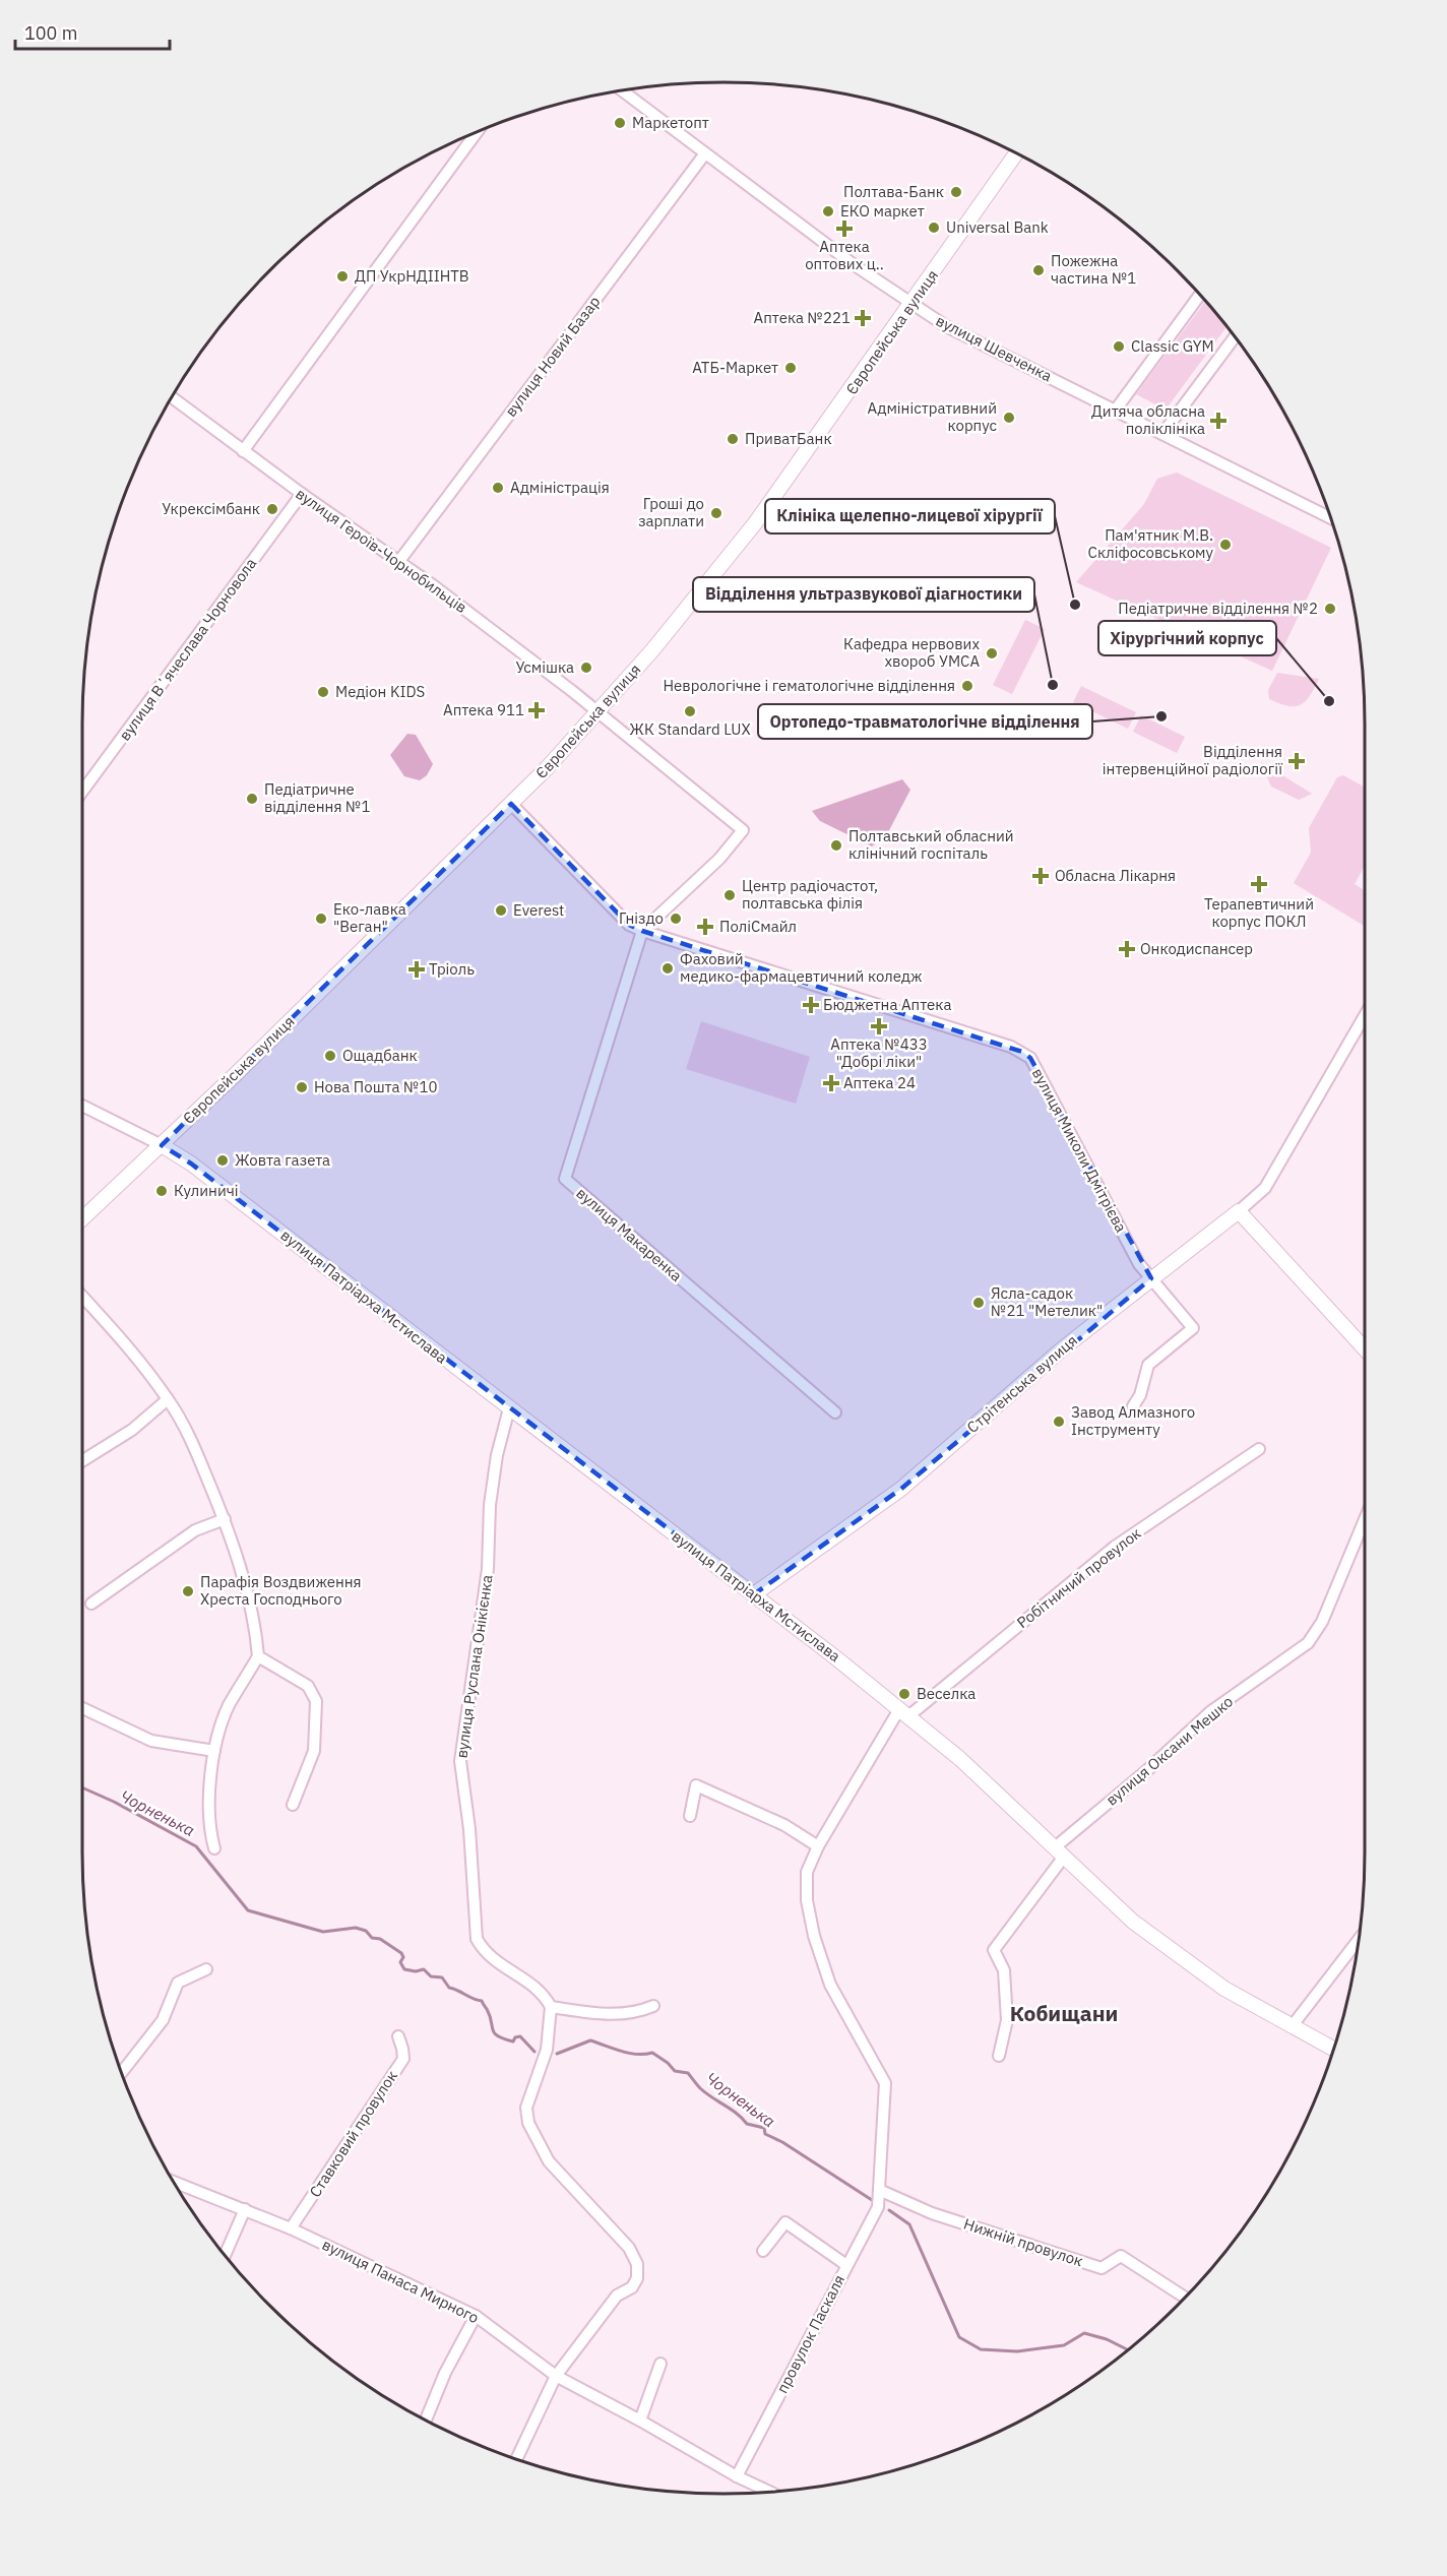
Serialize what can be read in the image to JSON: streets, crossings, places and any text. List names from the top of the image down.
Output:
{
  "streets": {
    "main road": ["Європейська вулиця", "вулиця Патріарха Мстислава", "Стрітенська вулиця"],
    "street": [
      "вулиця Шевченка",
      "вулиця Новий Базар",
      "вулиця Героїв-Чорнобильців",
      "вулиця Вʼячеслава Чорновола",
      "вулиця Миколи Дмітрієва",
      "вулиця Макаренка",
      "Робітничий провулок",
      "вулиця Руслана Онікієнка",
      "вулиця Оксани Мешко",
      "Ставковий провулок",
      "Нижній провулок",
      "вулиця Панаса Мирного",
      "провулок Паскаля"
    ]
  },
  "crossings": [
    ["Європейська вулиця", "вулиця Шевченка"],
    ["Європейська вулиця", "вулиця Героїв-Чорнобильців"],
    ["Європейська вулиця", "вулиця Миколи Дмітрієва"],
    ["Європейська вулиця", "вулиця Патріарха Мстислава"],
    ["вулиця Шевченка", "вулиця Новий Базар"],
    ["вулиця Новий Базар", "вулиця Героїв-Чорнобильців"],
    ["вулиця Героїв-Чорнобильців", "вулиця Вʼячеслава Чорновола"],
    ["вулиця Героїв-Чорнобильців", "вулиця Миколи Дмітрієва"],
    ["вулиця Героїв-Чорнобильців", "вулиця Макаренка"],
    ["вулиця Миколи Дмітрієва", "вулиця Макаренка"],
    ["вулиця Миколи Дмітрієва", "Стрітенська вулиця"],
    ["вулиця Патріарха Мстислава", "Стрітенська вулиця"],
    ["вулиця Патріарха Мстислава", "Робітничий провулок"],
    ["вулиця Патріарха Мстислава", "вулиця Руслана Онікієнка"],
    ["вулиця Патріарха Мстислава", "вулиця Оксани Мешко"],
    ["Робітничий провулок", "провулок Паскаля"],
    ["Ставковий провулок", "вулиця Панаса Мирного"],
    ["Нижній провулок", "провулок Паскаля"],
    ["вулиця Панаса Мирного", "провулок Паскаля"]
  ],
  "districts": ["Кобищани"],
  "water": ["Чорненька"],
  "places": {
    "other": [
      "Маркетопт",
      "Полтава-Банк",
      "ЕКО маркет",
      "Universal Bank",
      "Пожежна частина №1",
      "ДП УкрНДІІНТВ",
      "Classic GYM",
      "АТБ-Маркет",
      "Адміністративний корпус",
      "ПриватБанк",
      "Адміністрація",
      "Укрексімбанк",
      "Гроші до зарплати",
      "Пам'ятник М.В. Скліфосовському",
      "Клініка щелепно-лицевої хірургії",
      "Педіатричне відділення №2",
      "Кафедра нервових хвороб УМСА",
      "Усмішка",
      "Відділення ультразвукової діагностики",
      "Неврологічне і гематологічне відділення",
      "Медіон KIDS",
      "Хірургічний корпус",
      "ЖК Standard LUX",
      "Ортопедо-травматологічне відділення",
      "Педіатричне відділення №1",
      "Полтавський обласний клінічний госпіталь",
      "Центр радіочастот, полтавська філія",
      "Everest",
      "Еко-лавка \"Веган\"",
      "Гніздо",
      "Фаховий медико-фармацевтичний коледж",
      "Ощадбанк",
      "Нова Пошта №10",
      "Жовта газета",
      "Кулиничі",
      "Ясла-садок №21 \"Метелик\"",
      "Завод Алмазного Інструменту",
      "Парафія Воздвиження Хреста Господнього",
      "Веселка"
    ],
    "health": [
      "Аптека оптових ц‥",
      "Аптека №221",
      "Дитяча обласна поліклініка",
      "Аптека 911",
      "Відділення інтервенційної радіології",
      "Обласна Лікарня",
      "Терапевтичний корпус ПОКЛ",
      "ПоліСмайл",
      "Онкодиспансер",
      "Тріоль",
      "Бюджетна Аптека",
      "Аптека №433 \"Добрі ліки\"",
      "Аптека 24"
    ]
  },
  "scale_bar": "100 m"
}
